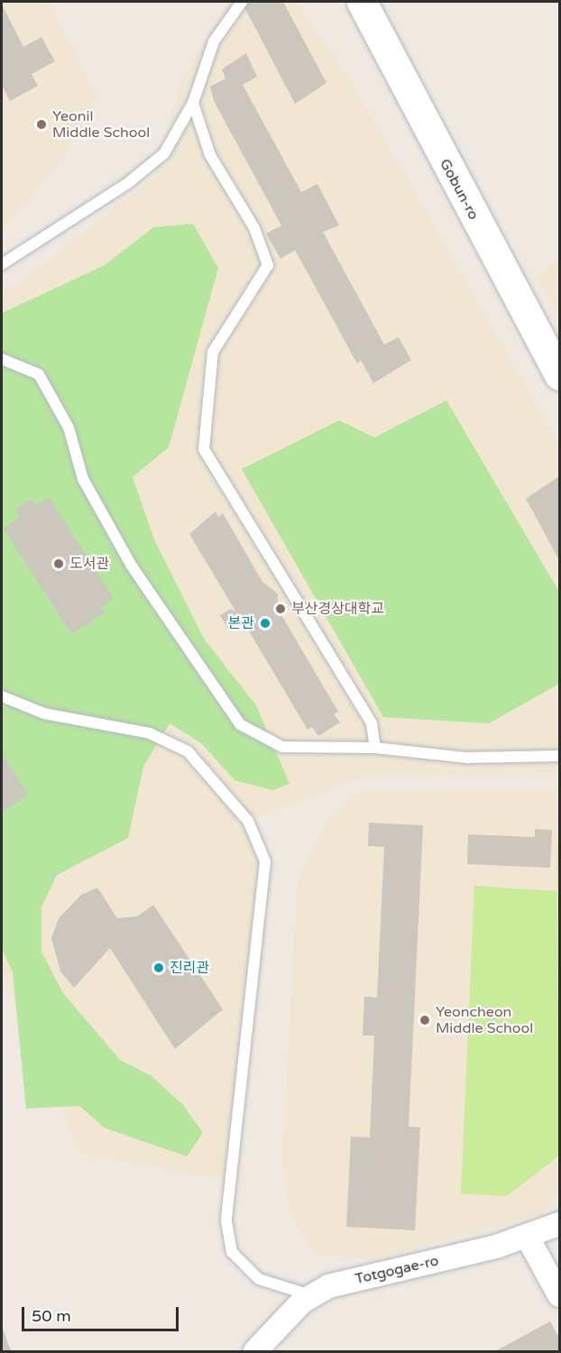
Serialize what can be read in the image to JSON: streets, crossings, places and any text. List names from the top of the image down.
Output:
{
  "streets": {
    "main road": ["Gobun-ro"],
    "street": ["Totgogae-ro"]
  },
  "places": [
    "Yeonil Middle School",
    "도서관",
    "부산경상대학교",
    "본관",
    "진리관",
    "Yeoncheon Middle School"
  ],
  "scale_bar": "50 m"
}
